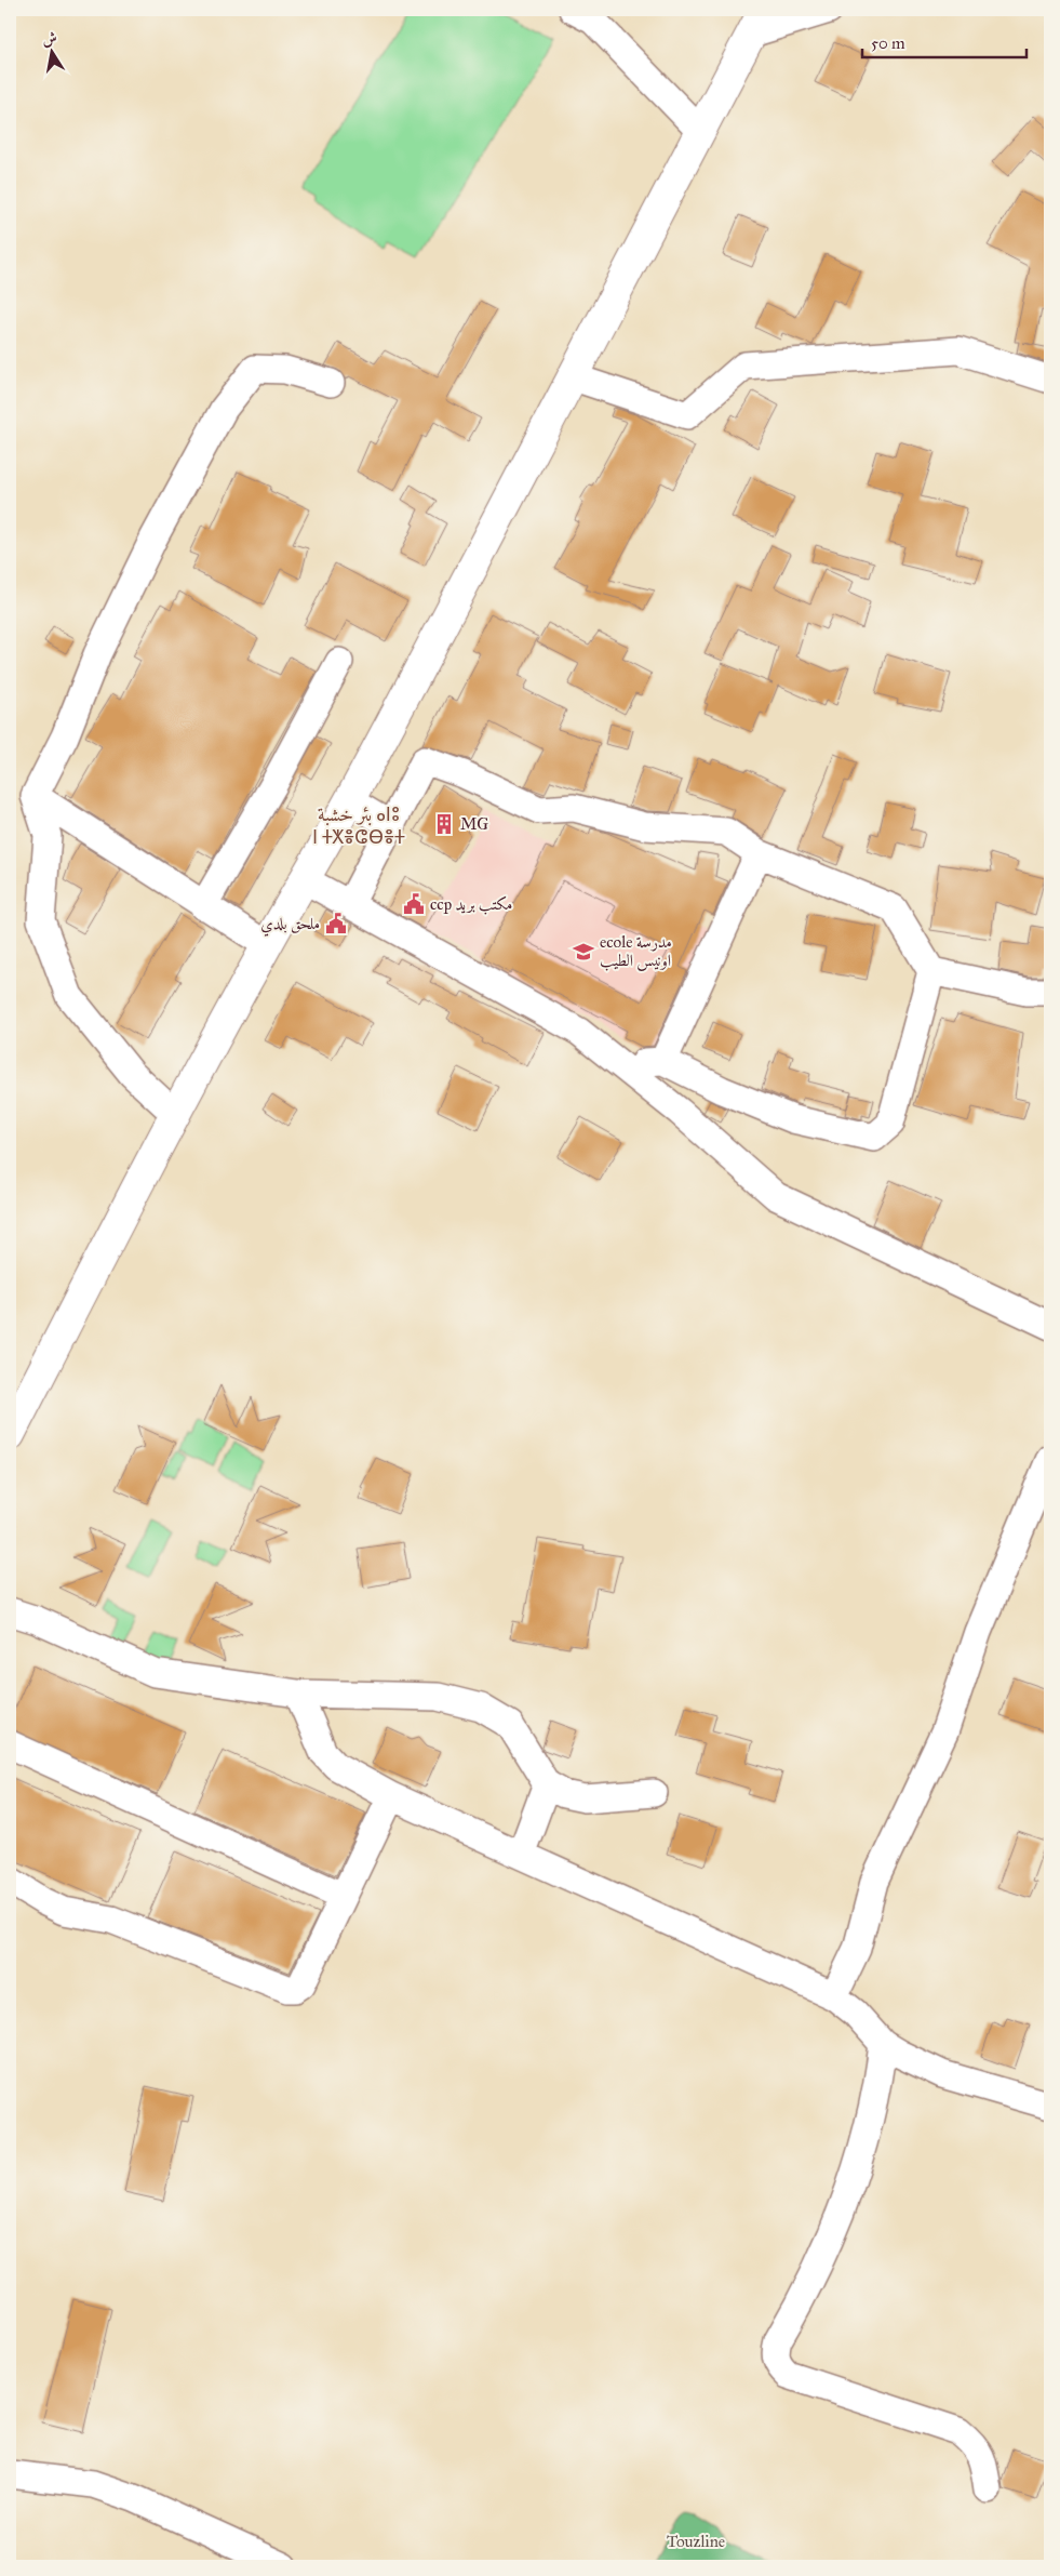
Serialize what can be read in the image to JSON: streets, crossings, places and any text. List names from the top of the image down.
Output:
{
  "districts": ["بئر خشبة ⴰⵏⵓ ⵏ ⵜⵅⴻⵛⴱⴻⵜ"],
  "parks": ["Touzline"],
  "places": {
    "building": ["MG"],
    "public building": ["ccp مكتب بريد", "ملحق بلدي"],
    "school or university": ["ecole مدرسة اونيس الطيب"]
  },
  "scale_bar": "50 m",
  "north": "top"
}
